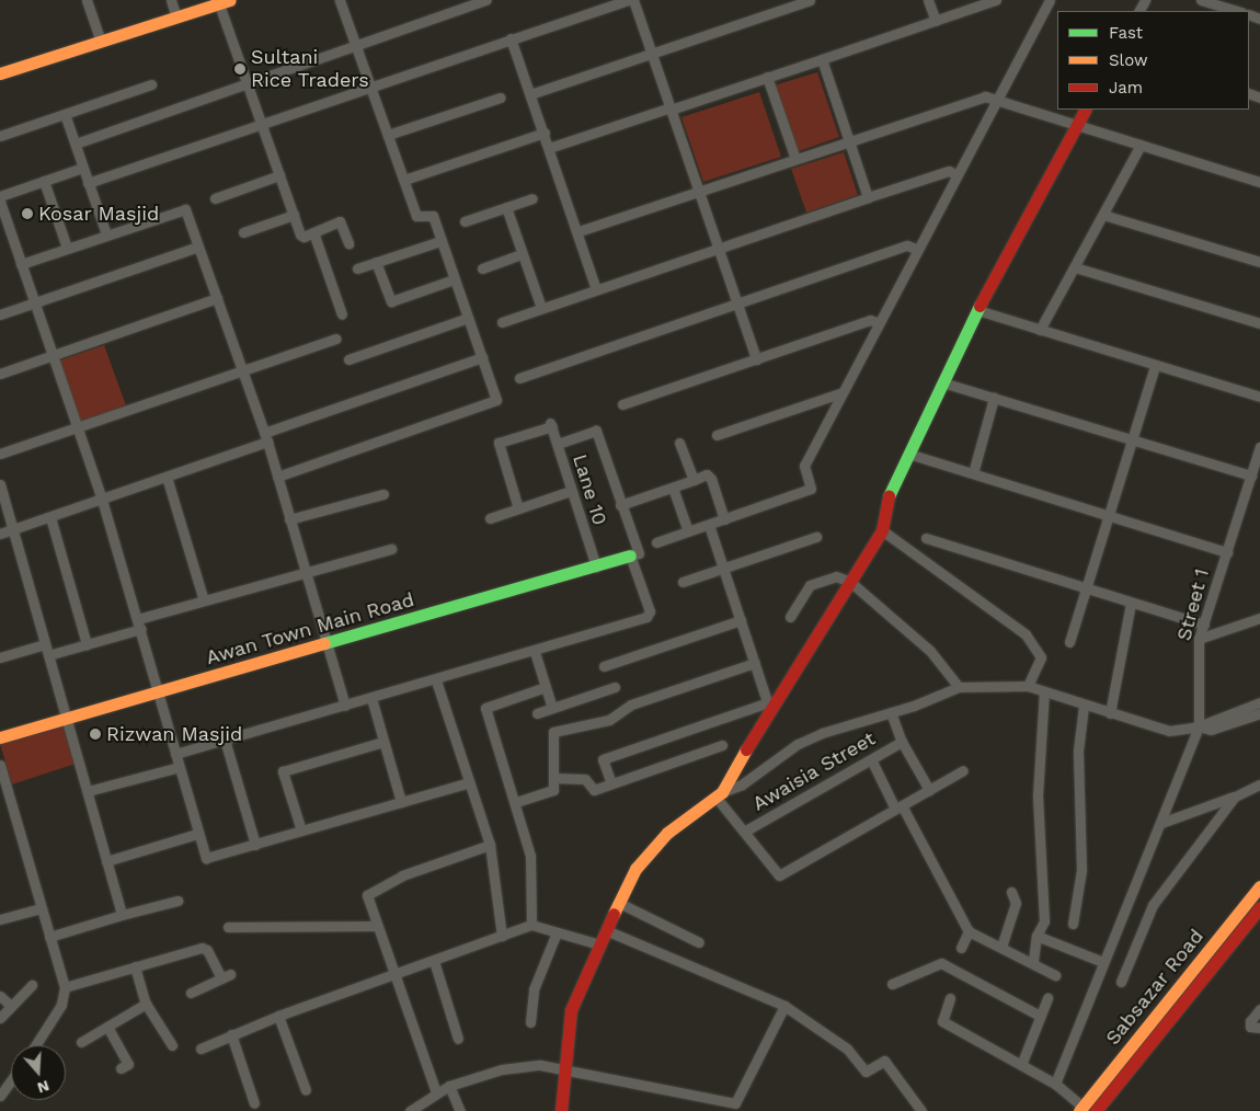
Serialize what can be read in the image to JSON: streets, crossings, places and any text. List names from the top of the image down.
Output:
{
  "streets": {
    "street": [
      "Lane 10",
      "Street 1",
      "Awan Town Main Road",
      "Awaisia Street",
      "Sabsazar Road"
    ]
  },
  "crossings": [
    ["Lane 10", "Awan Town Main Road"]
  ],
  "places": ["Sultani Rice Traders", "Kosar Masjid", "Rizwan Masjid"],
  "legend": ["Fast", "Slow", "Jam"],
  "north": "bottom"
}
